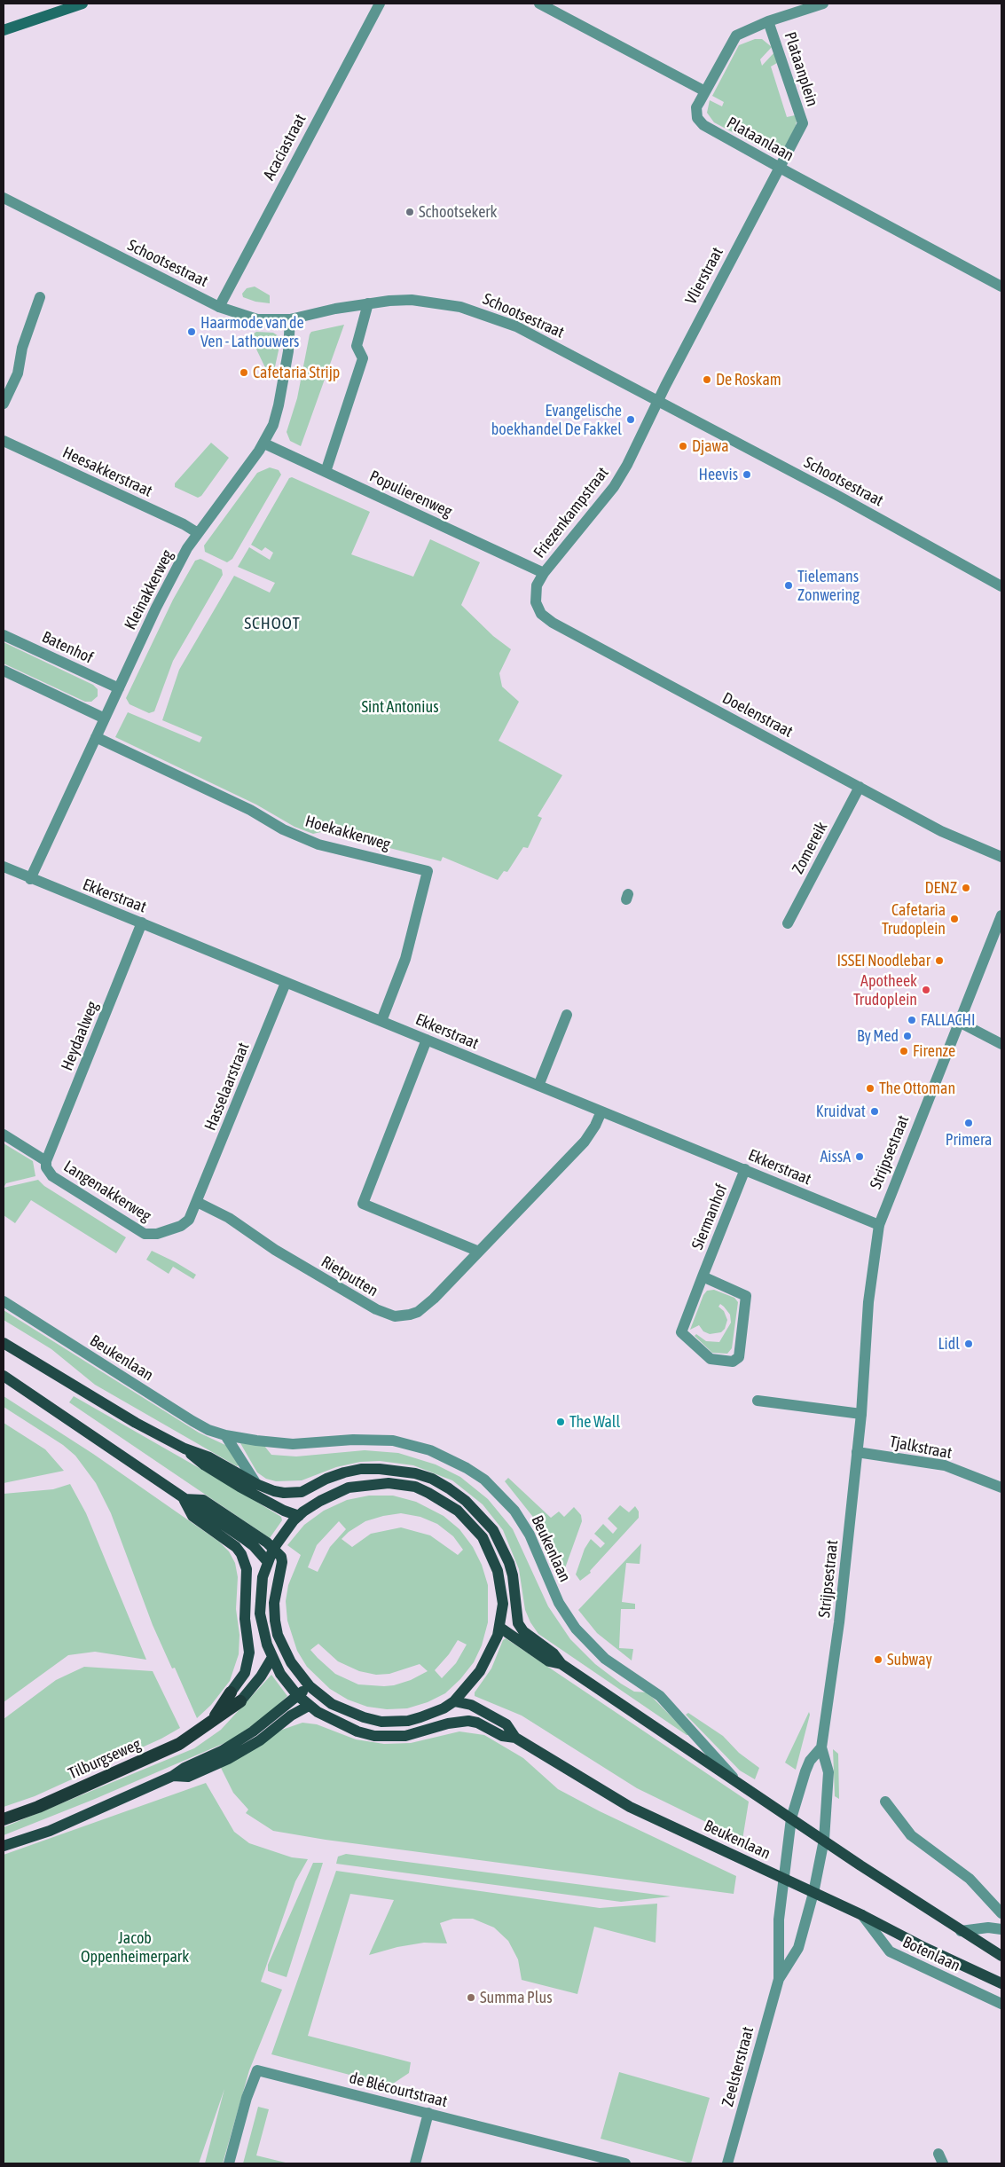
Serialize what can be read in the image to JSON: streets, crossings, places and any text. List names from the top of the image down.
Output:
{
  "streets": {
    "highway": ["Tilburgseweg"],
    "main road": ["Beukenlaan", "Botenlaan"],
    "street": [
      "Plataanplein",
      "Plataanlaan",
      "Acaciastraat",
      "Schootsestraat",
      "Vlierstraat",
      "Heesakkerstraat",
      "Populierenweg",
      "Friezenkampstraat",
      "Kleinakkerweg",
      "Batenhof",
      "Doelenstraat",
      "Hoekakkerweg",
      "Zomereik",
      "Ekkerstraat",
      "Heydaalweg",
      "Hasselaarstraat",
      "Strijpsestraat",
      "Langenakkerweg",
      "Siermanhof",
      "Rietputten",
      "Tjalkstraat",
      "Zeelsterstraat",
      "de Blécourtstraat"
    ]
  },
  "crossings": [
    ["Plataanplein", "Plataanlaan"],
    ["Plataanplein", "Vlierstraat"],
    ["Plataanlaan", "Vlierstraat"],
    ["Acaciastraat", "Schootsestraat"],
    ["Schootsestraat", "Vlierstraat"],
    ["Schootsestraat", "Friezenkampstraat"],
    ["Schootsestraat", "Kleinakkerweg"],
    ["Vlierstraat", "Friezenkampstraat"],
    ["Heesakkerstraat", "Kleinakkerweg"],
    ["Populierenweg", "Friezenkampstraat"],
    ["Populierenweg", "Kleinakkerweg"],
    ["Populierenweg", "Doelenstraat"],
    ["Friezenkampstraat", "Doelenstraat"],
    ["Kleinakkerweg", "Batenhof"],
    ["Kleinakkerweg", "Hoekakkerweg"],
    ["Kleinakkerweg", "Ekkerstraat"],
    ["Doelenstraat", "Zomereik"],
    ["Hoekakkerweg", "Ekkerstraat"],
    ["Ekkerstraat", "Heydaalweg"],
    ["Ekkerstraat", "Hasselaarstraat"],
    ["Ekkerstraat", "Strijpsestraat"],
    ["Ekkerstraat", "Siermanhof"],
    ["Ekkerstraat", "Rietputten"],
    ["Heydaalweg", "Langenakkerweg"],
    ["Hasselaarstraat", "Langenakkerweg"],
    ["Hasselaarstraat", "Rietputten"],
    ["Strijpsestraat", "Beukenlaan"],
    ["Strijpsestraat", "Tjalkstraat"],
    ["Strijpsestraat", "Botenlaan"],
    ["Strijpsestraat", "Zeelsterstraat"],
    ["Langenakkerweg", "Rietputten"],
    ["Beukenlaan", "Botenlaan"],
    ["Beukenlaan", "Zeelsterstraat"],
    ["Botenlaan", "Zeelsterstraat"]
  ],
  "districts": ["SCHOOT"],
  "parks": ["Sint Antonius", "Jacob Oppenheimerpark"],
  "places": [
    "Schootsekerk",
    "Haarmode van de Ven - Lathouwers",
    "Cafetaria Strijp",
    "De Roskam",
    "Evangelische boekhandel De Fakkel",
    "Djawa",
    "Heevis",
    "Tielemans Zonwering",
    "DENZ",
    "Cafetaria Trudoplein",
    "ISSEI Noodlebar",
    "Apotheek Trudoplein",
    "FALLACHI",
    "By Med",
    "Firenze",
    "The Ottoman",
    "Kruidvat",
    "Primera",
    "AissA",
    "Lidl",
    "The Wall",
    "Subway",
    "Summa Plus"
  ]
}
